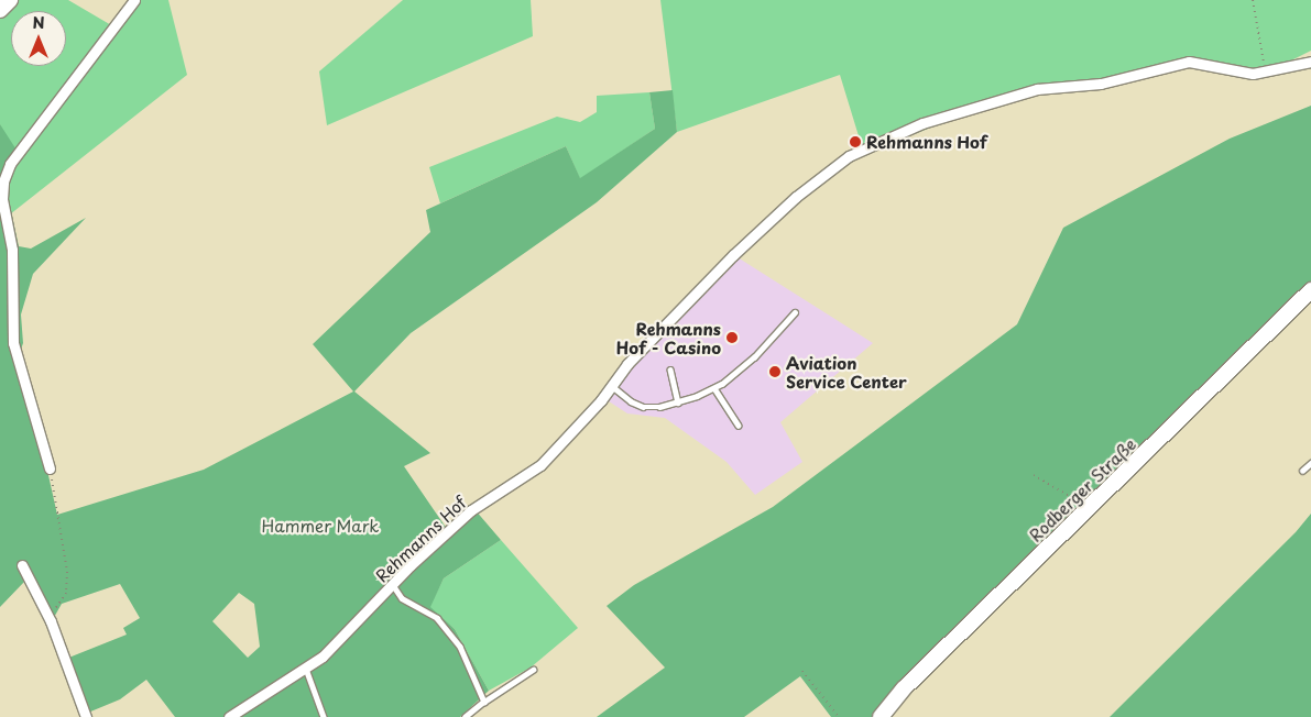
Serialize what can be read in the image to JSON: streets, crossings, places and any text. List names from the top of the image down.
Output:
{
  "streets": {
    "street": ["Rodberger Straße", "Rehmanns Hof"]
  },
  "parks": ["Hammer Mark"],
  "places": ["Rehmanns Hof", "Rehmanns Hof - Casino", "Aviation Service Center"],
  "north": "top"
}
